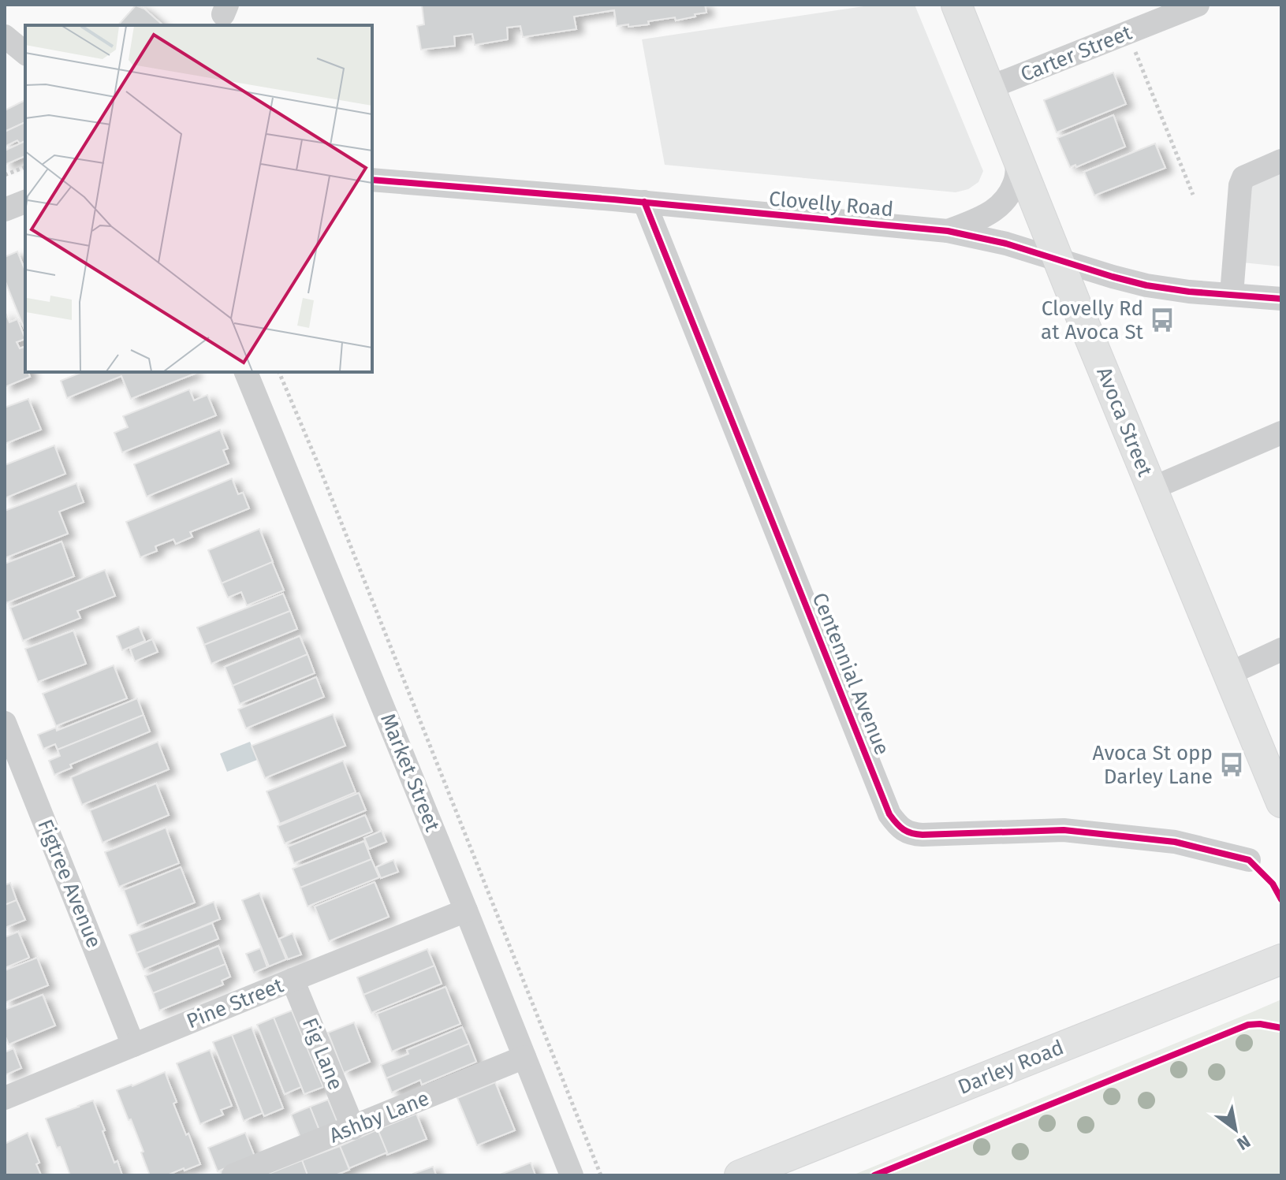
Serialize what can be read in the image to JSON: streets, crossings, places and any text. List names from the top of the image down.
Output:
{
  "streets": {
    "main road": ["Avoca Street", "Darley Road"],
    "street": [
      "Carter Street",
      "Clovelly Road",
      "Centennial Avenue",
      "Market Street",
      "Figtree Avenue",
      "Pine Street",
      "Fig Lane",
      "Ashby Lane"
    ]
  },
  "crossings": [
    ["Carter Street", "Avoca Street"],
    ["Clovelly Road", "Avoca Street"],
    ["Clovelly Road", "Centennial Avenue"],
    ["Market Street", "Pine Street"],
    ["Market Street", "Ashby Lane"],
    ["Figtree Avenue", "Pine Street"],
    ["Pine Street", "Fig Lane"],
    ["Fig Lane", "Ashby Lane"]
  ],
  "places": {
    "bus stop": ["Clovelly Rd at Avoca St", "Avoca St opp Darley Lane"]
  },
  "north": "bottom right"
}
